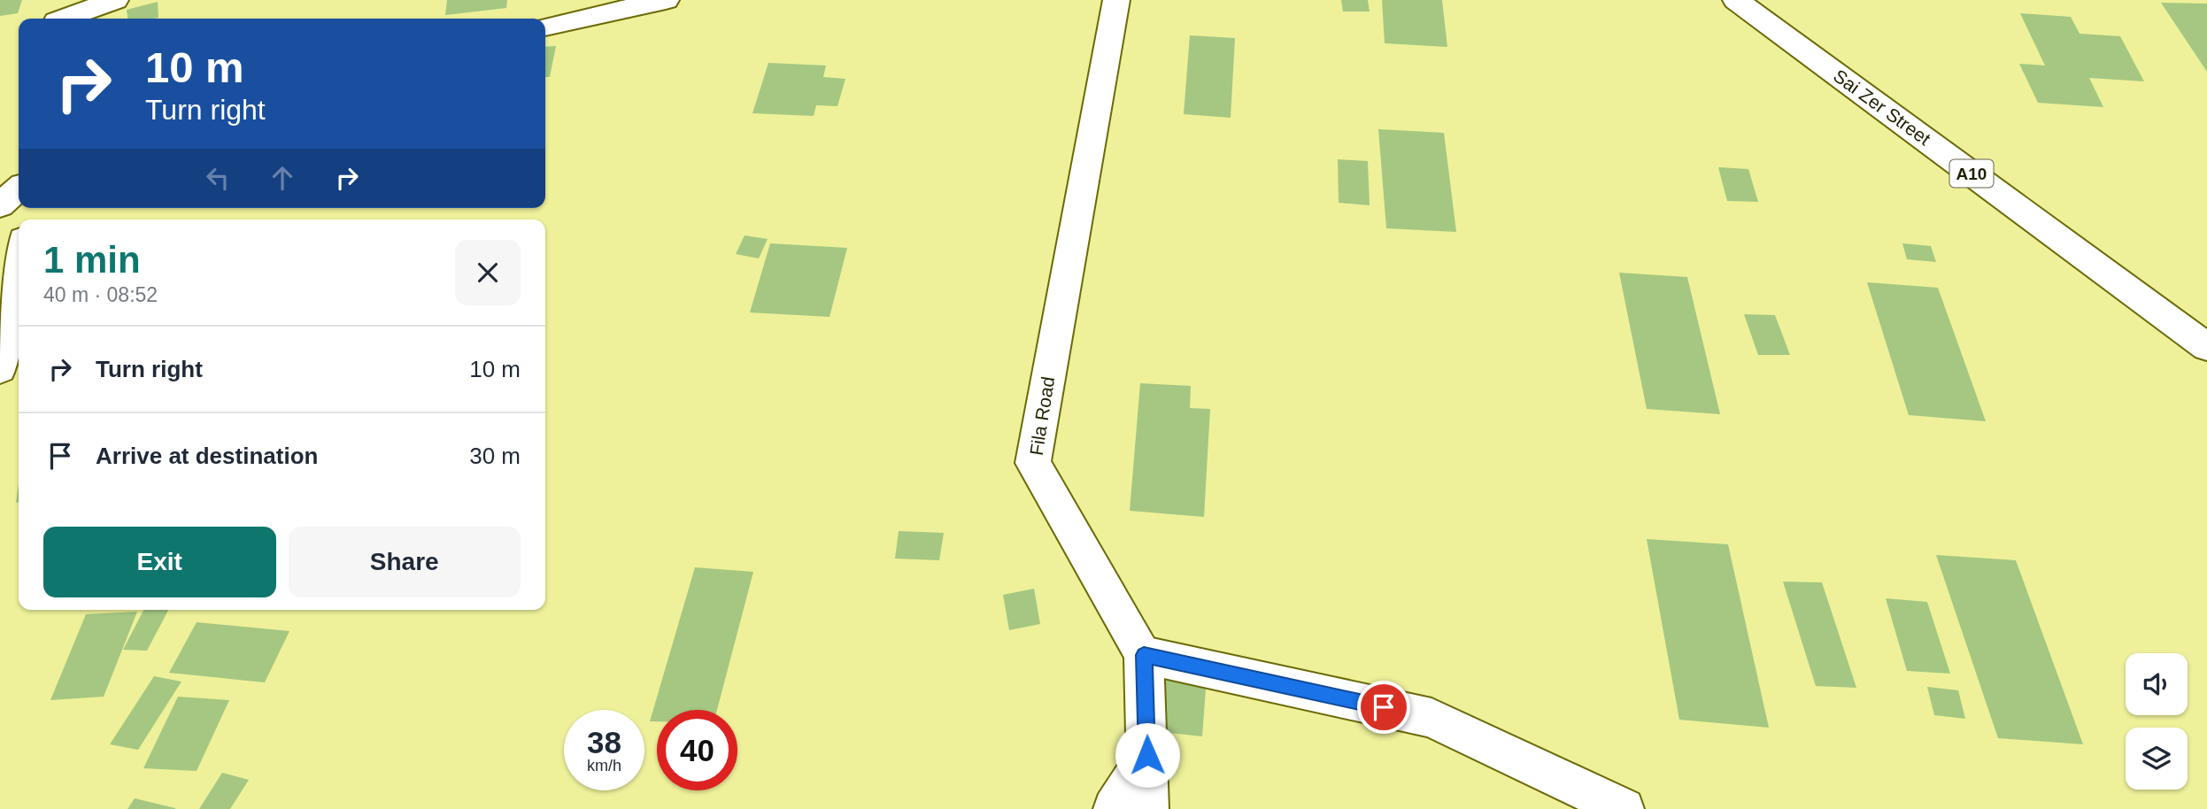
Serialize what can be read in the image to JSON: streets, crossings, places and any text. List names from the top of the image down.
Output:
{
  "streets": {
    "main road": ["Sai Zer Street", "A10", "Fila Road"]
  },
  "page": {
    "turn": ["10 m", "Turn right"],
    "heading": ["1 min", "40 m · 08:52"],
    "list": [
      {
        "name": "Turn right",
        "value": "10 m"
      },
      {
        "name": "Arrive at destination",
        "value": "30 m"
      }
    ],
    "buttons": ["Exit", "Share"],
    "speed": "38 km/h",
    "limit": "40"
  }
}
